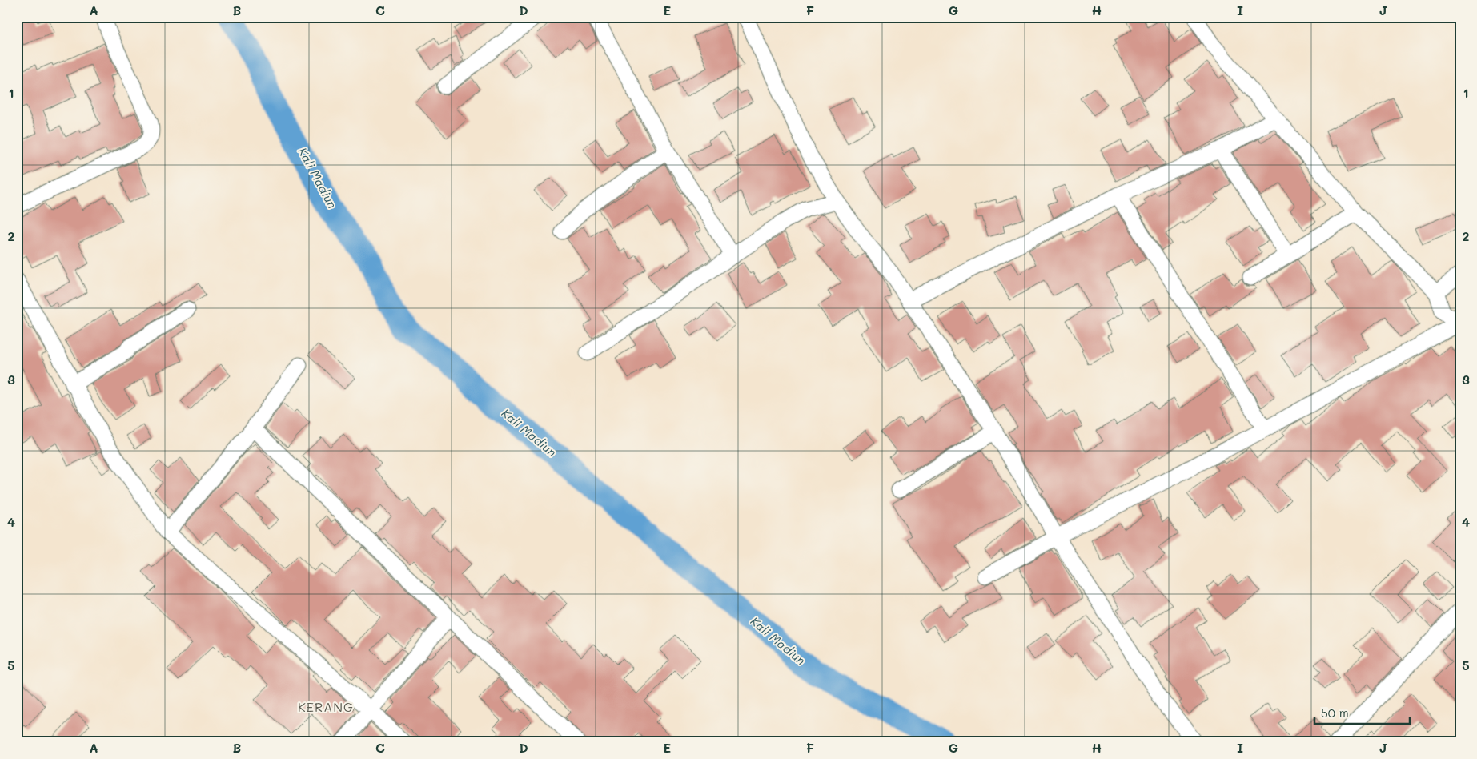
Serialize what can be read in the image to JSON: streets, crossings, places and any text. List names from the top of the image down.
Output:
{
  "districts": ["KERANG"],
  "water": ["Kali Madiun"],
  "scale_bar": "50 m",
  "grid": {
    "columns": [
      "A",
      "B",
      "C",
      "D",
      "E",
      "F",
      "G",
      "H",
      "I",
      "J"
    ],
    "rows": [
      "1",
      "2",
      "3",
      "4",
      "5"
    ]
  }
}
